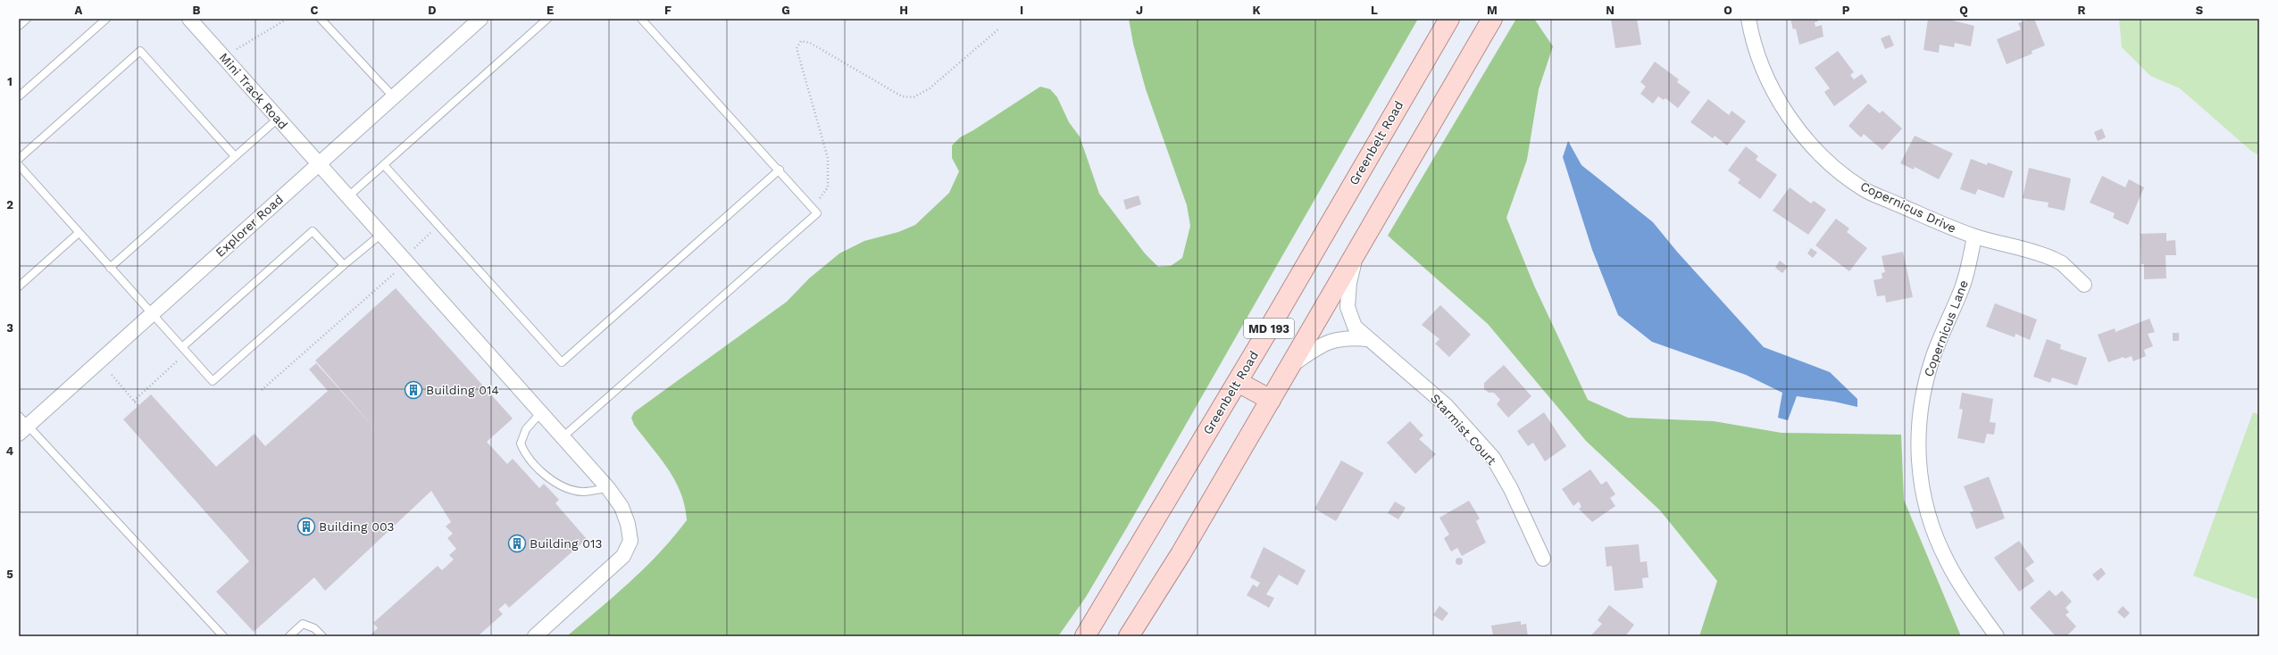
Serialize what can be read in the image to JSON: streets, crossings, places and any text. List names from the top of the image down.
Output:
{
  "streets": {
    "main road": ["Greenbelt Road", "MD 193"],
    "street": [
      "Mini Track Road",
      "Copernicus Drive",
      "Explorer Road",
      "Copernicus Lane",
      "Starmist Court"
    ]
  },
  "crossings": [
    ["Mini Track Road", "Explorer Road"],
    ["Copernicus Drive", "Copernicus Lane"],
    ["MD 193", "Starmist Court"]
  ],
  "places": {
    "building": ["Building 014", "Building 003", "Building 013"]
  },
  "grid": {
    "columns": [
      "A",
      "B",
      "C",
      "D",
      "E",
      "F",
      "G",
      "H",
      "I",
      "J",
      "K",
      "L",
      "M",
      "N",
      "O",
      "P",
      "Q",
      "R",
      "S"
    ],
    "rows": [
      "1",
      "2",
      "3",
      "4",
      "5"
    ]
  }
}
